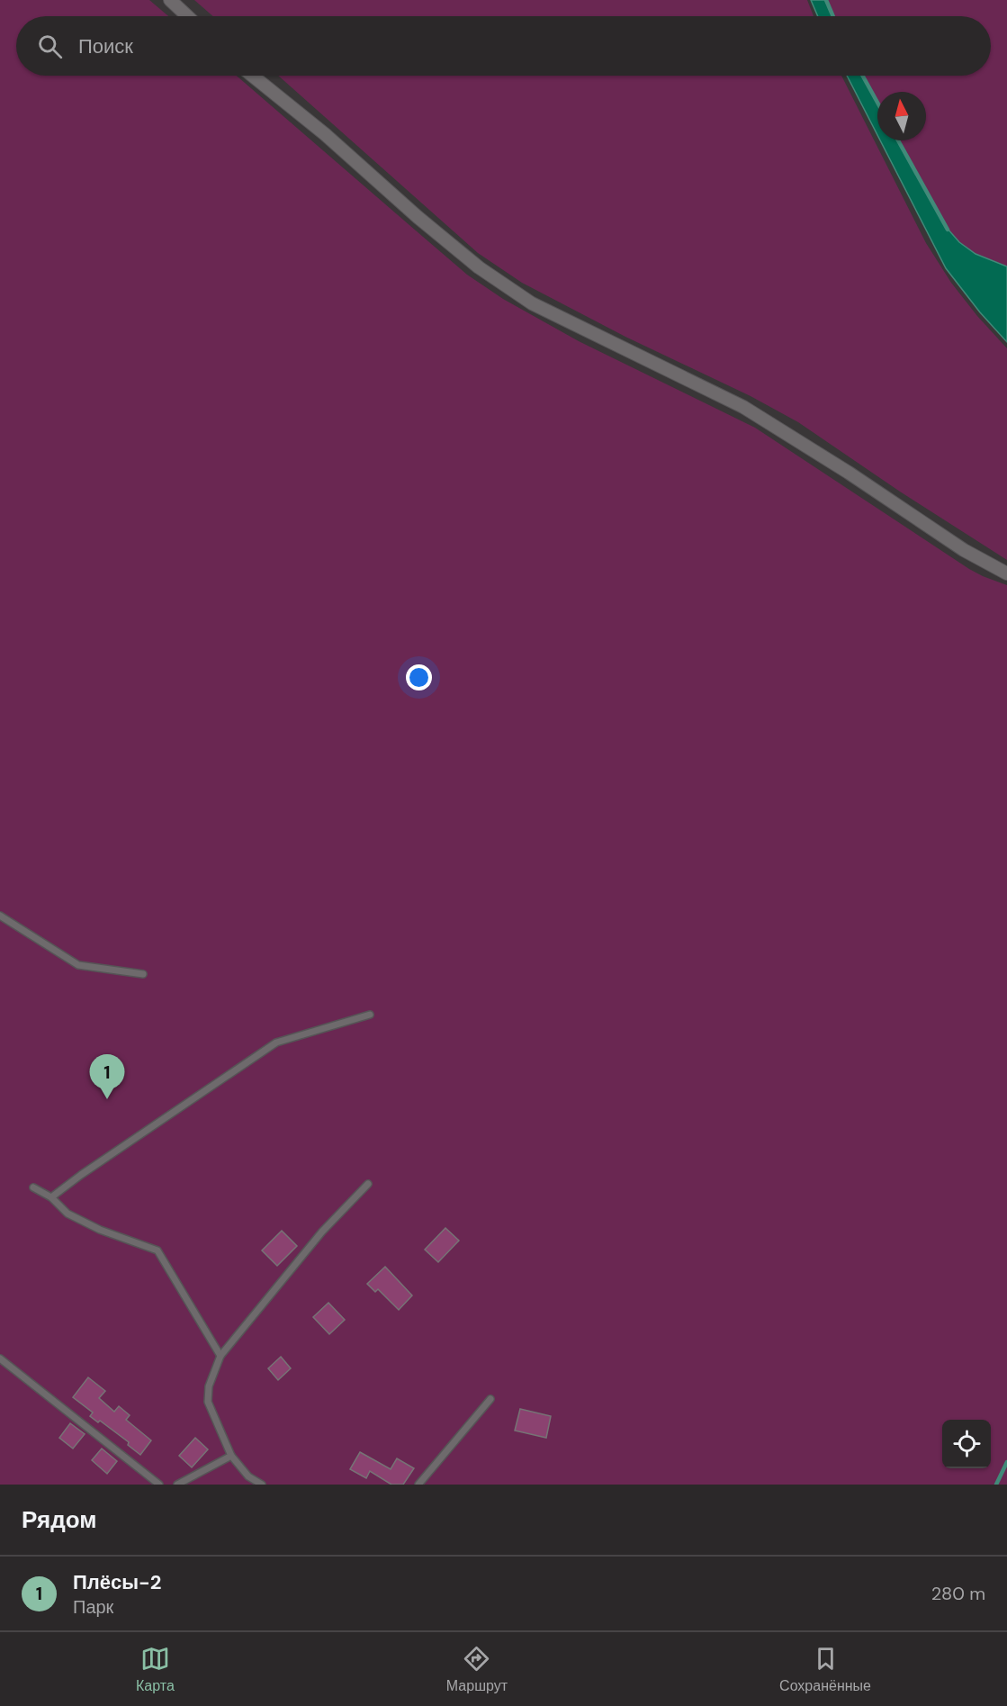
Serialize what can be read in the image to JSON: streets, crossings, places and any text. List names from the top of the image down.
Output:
{
  "north": "top",
  "page": {
    "search": "Поиск",
    "pins": "1",
    "heading": "Рядом",
    "list": [
      {
        "mark": "1",
        "name": "Плёсы-2",
        "note": "Парк",
        "value": "280 m"
      }
    ],
    "nav": ["Карта", "Маршрут", "Сохранённые"]
  }
}
